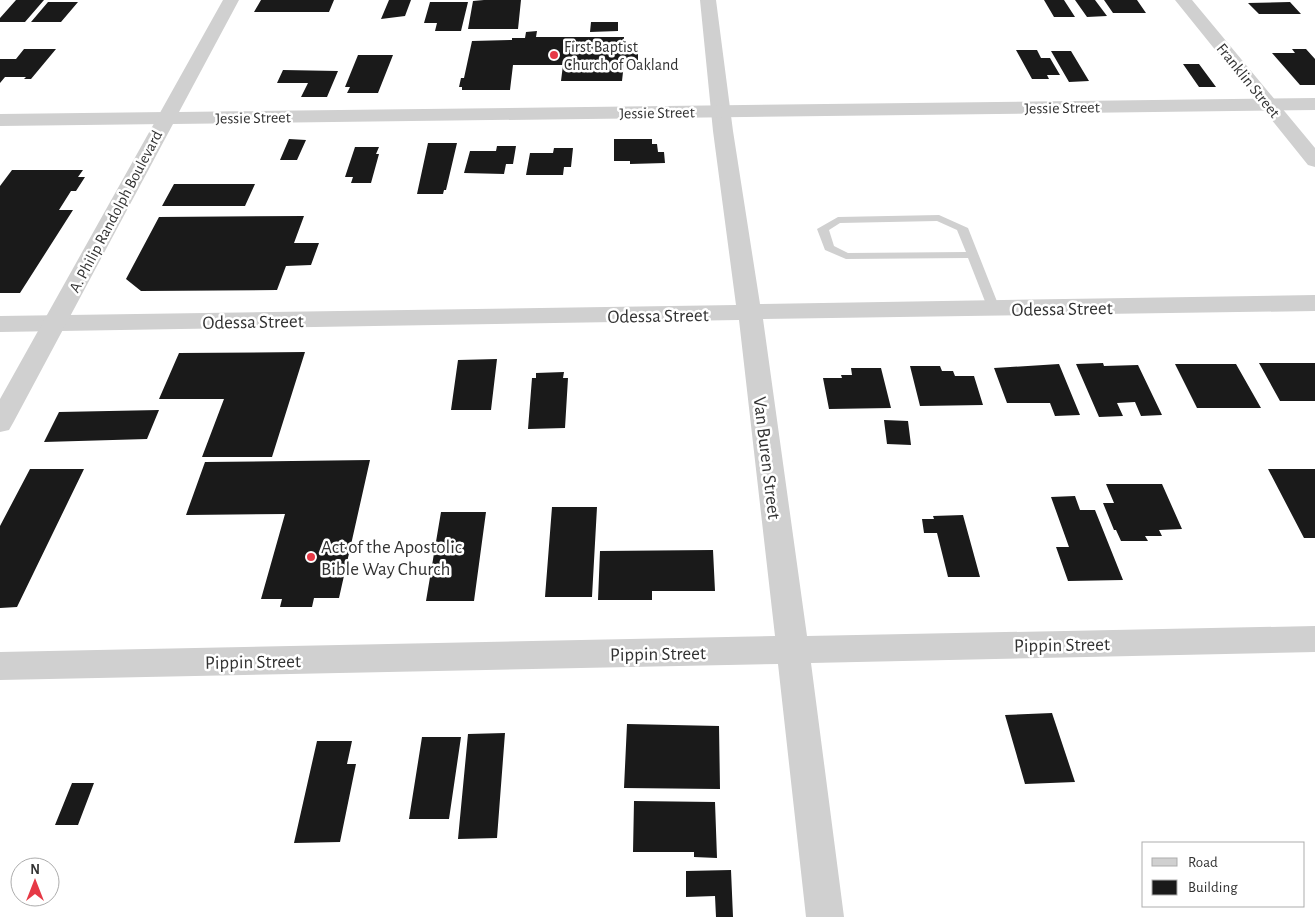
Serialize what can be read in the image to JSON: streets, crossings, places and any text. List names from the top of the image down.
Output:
{
  "streets": {
    "street": [
      "Franklin Street",
      "Jessie Street",
      "A. Philip Randolph Boulevard",
      "Odessa Street",
      "Van Buren Street",
      "Pippin Street"
    ]
  },
  "crossings": [
    ["Franklin Street", "Jessie Street"],
    ["Jessie Street", "A. Philip Randolph Boulevard"],
    ["Jessie Street", "Van Buren Street"],
    ["A. Philip Randolph Boulevard", "Odessa Street"],
    ["Odessa Street", "Van Buren Street"],
    ["Van Buren Street", "Pippin Street"]
  ],
  "places": ["First Baptist Church of Oakland", "Act of the Apostolic Bible Way Church"],
  "legend": ["Road", "Building"],
  "north": "top"
}
